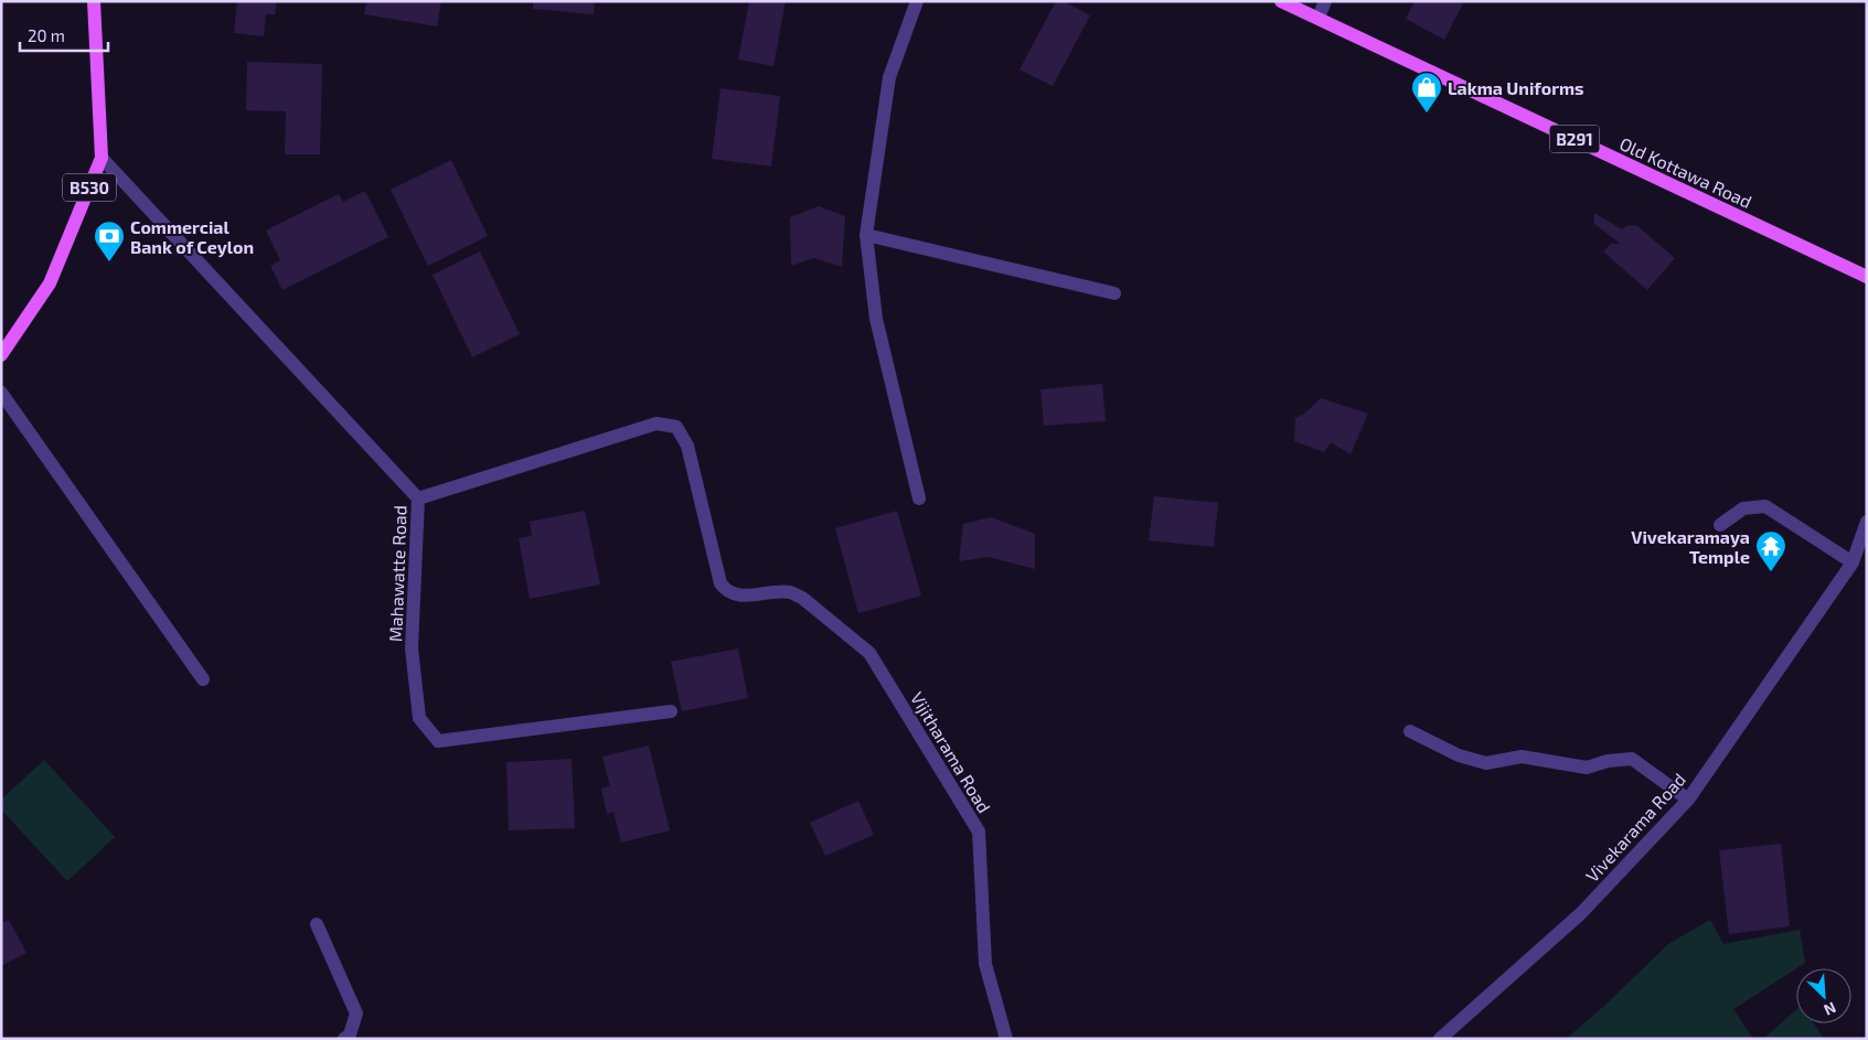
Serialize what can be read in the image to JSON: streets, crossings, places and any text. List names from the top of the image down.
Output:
{
  "streets": {
    "main road": ["B291", "Old Kottawa Road", "B530"],
    "street": ["Mahawatte Road", "Vijitharama Road", "Vivekarama Road"]
  },
  "crossings": [
    ["B530", "Mahawatte Road"],
    ["Mahawatte Road", "Vijitharama Road"]
  ],
  "places": {
    "shop": ["Lakma Uniforms"],
    "bank": ["Commercial Bank of Ceylon"],
    "temple": ["Vivekaramaya Temple"]
  },
  "scale_bar": "20 m",
  "north": "bottom right"
}
